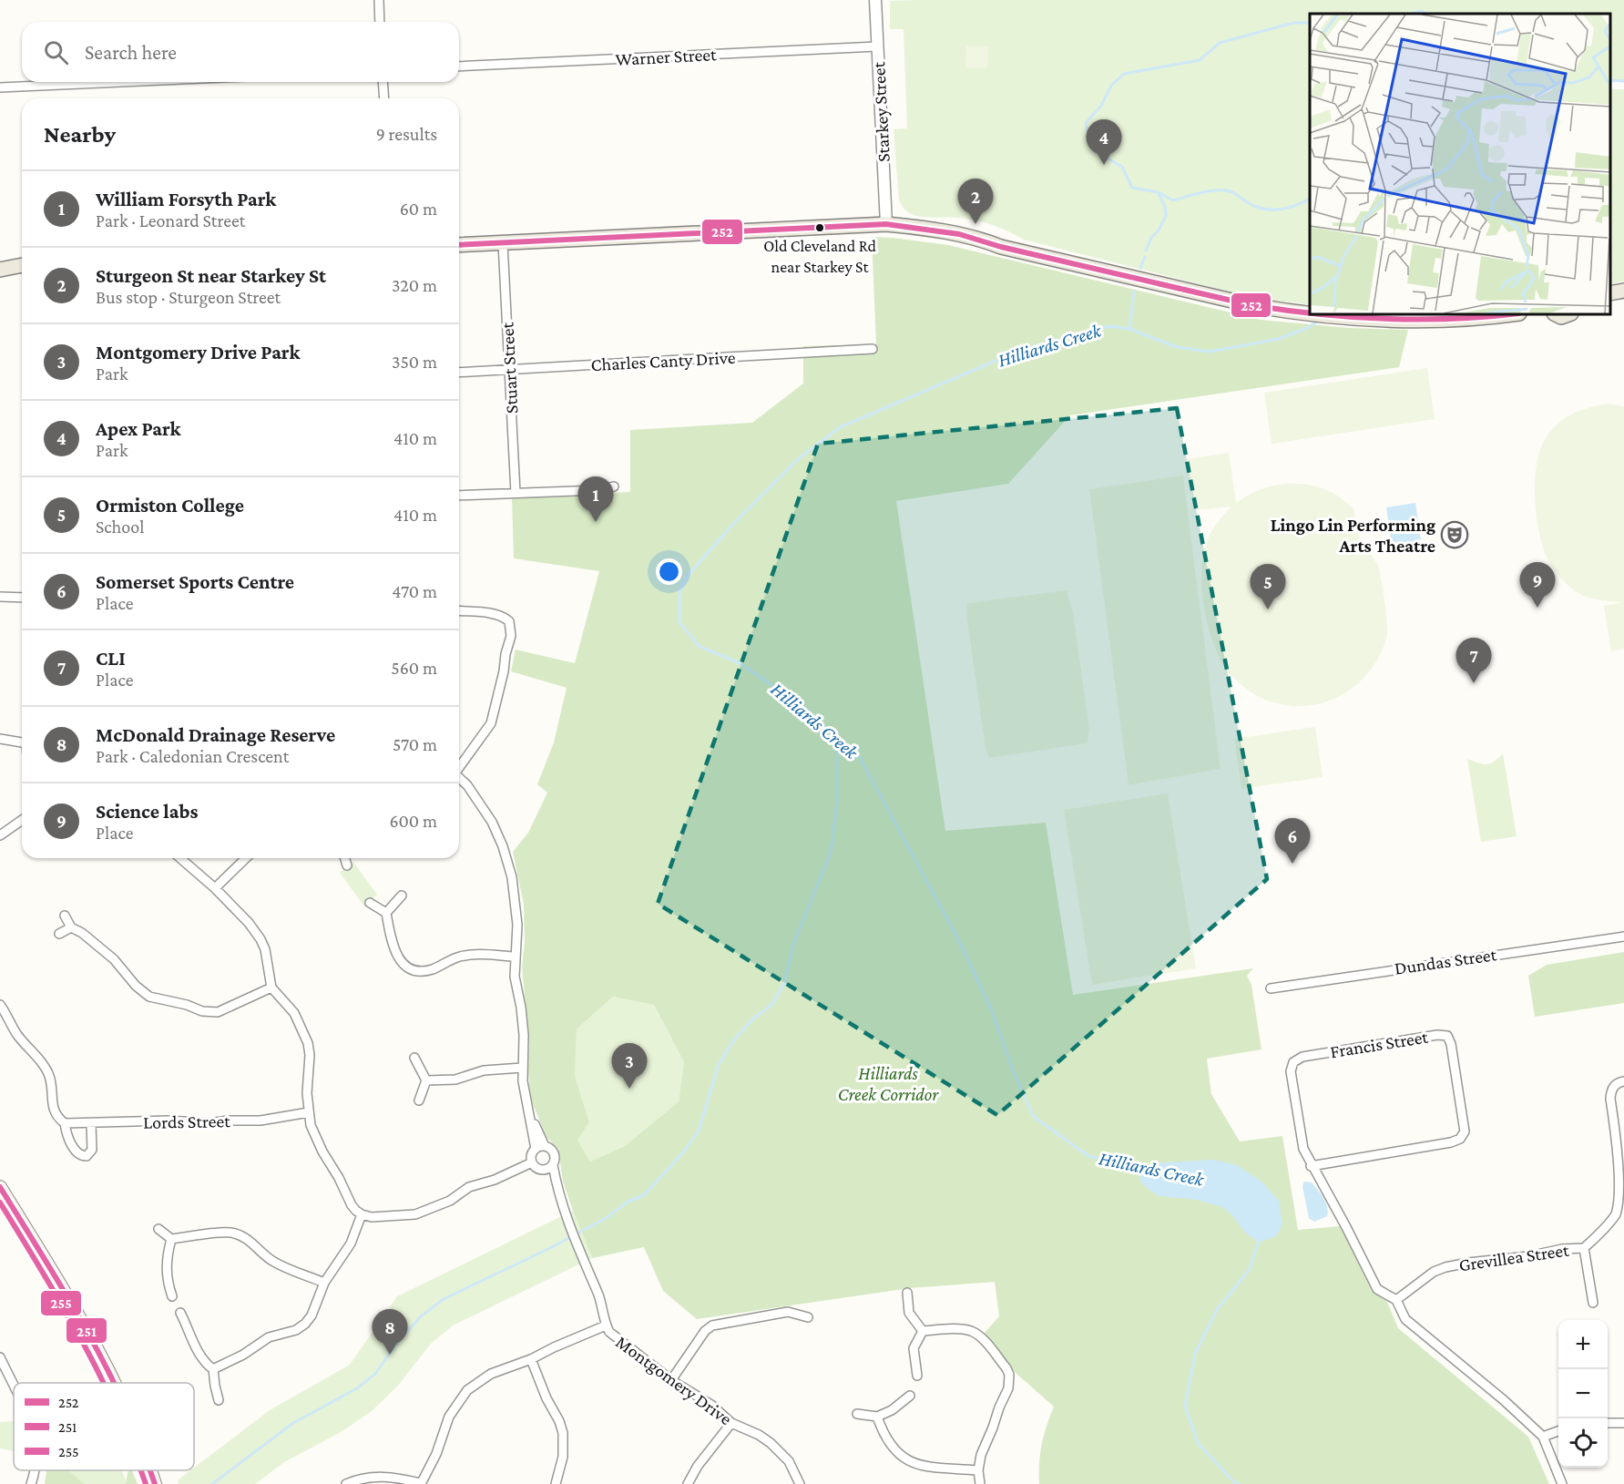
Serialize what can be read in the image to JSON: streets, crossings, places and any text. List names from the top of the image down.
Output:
{
  "streets": {
    "street": [
      "Warner Street",
      "Starkey Street",
      "Charles Canty Drive",
      "Stuart Street",
      "Dundas Street",
      "Francis Street",
      "Lords Street",
      "Grevillea Street",
      "Montgomery Drive"
    ]
  },
  "crossings": [
    ["Warner Street", "Starkey Street"],
    ["Charles Canty Drive", "Stuart Street"],
    ["Francis Street", "Grevillea Street"]
  ],
  "water": ["Hilliards Creek"],
  "parks": ["Hilliards Creek Corridor"],
  "places": {
    "other": ["Old Cleveland Rd near Starkey St"],
    "theatre": ["Lingo Lin Performing Arts Theatre"]
  },
  "lines": ["transit line 252", "transit line 251", "transit line 255"],
  "legend": ["252", "251", "255"],
  "page": {
    "search": "Search here",
    "heading": ["Nearby", "9 results"],
    "pins": [
      "4",
      "2",
      "1",
      "9",
      "5",
      "7",
      "6",
      "3",
      "8"
    ],
    "list": [
      {
        "mark": "1",
        "name": "William Forsyth Park",
        "note": "Park · Leonard Street",
        "value": "60 m"
      },
      {
        "mark": "2",
        "name": "Sturgeon St near Starkey St",
        "note": "Bus stop · Sturgeon Street",
        "value": "320 m"
      },
      {
        "mark": "3",
        "name": "Montgomery Drive Park",
        "note": "Park",
        "value": "350 m"
      },
      {
        "mark": "4",
        "name": "Apex Park",
        "note": "Park",
        "value": "410 m"
      },
      {
        "mark": "5",
        "name": "Ormiston College",
        "note": "School",
        "value": "410 m"
      },
      {
        "mark": "6",
        "name": "Somerset Sports Centre",
        "note": "Place",
        "value": "470 m"
      },
      {
        "mark": "7",
        "name": "CLI",
        "note": "Place",
        "value": "560 m"
      },
      {
        "mark": "8",
        "name": "McDonald Drainage Reserve",
        "note": "Park · Caledonian Crescent",
        "value": "570 m"
      },
      {
        "mark": "9",
        "name": "Science labs",
        "note": "Place",
        "value": "600 m"
      }
    ],
    "map_buttons": ["+", "−"]
  }
}
